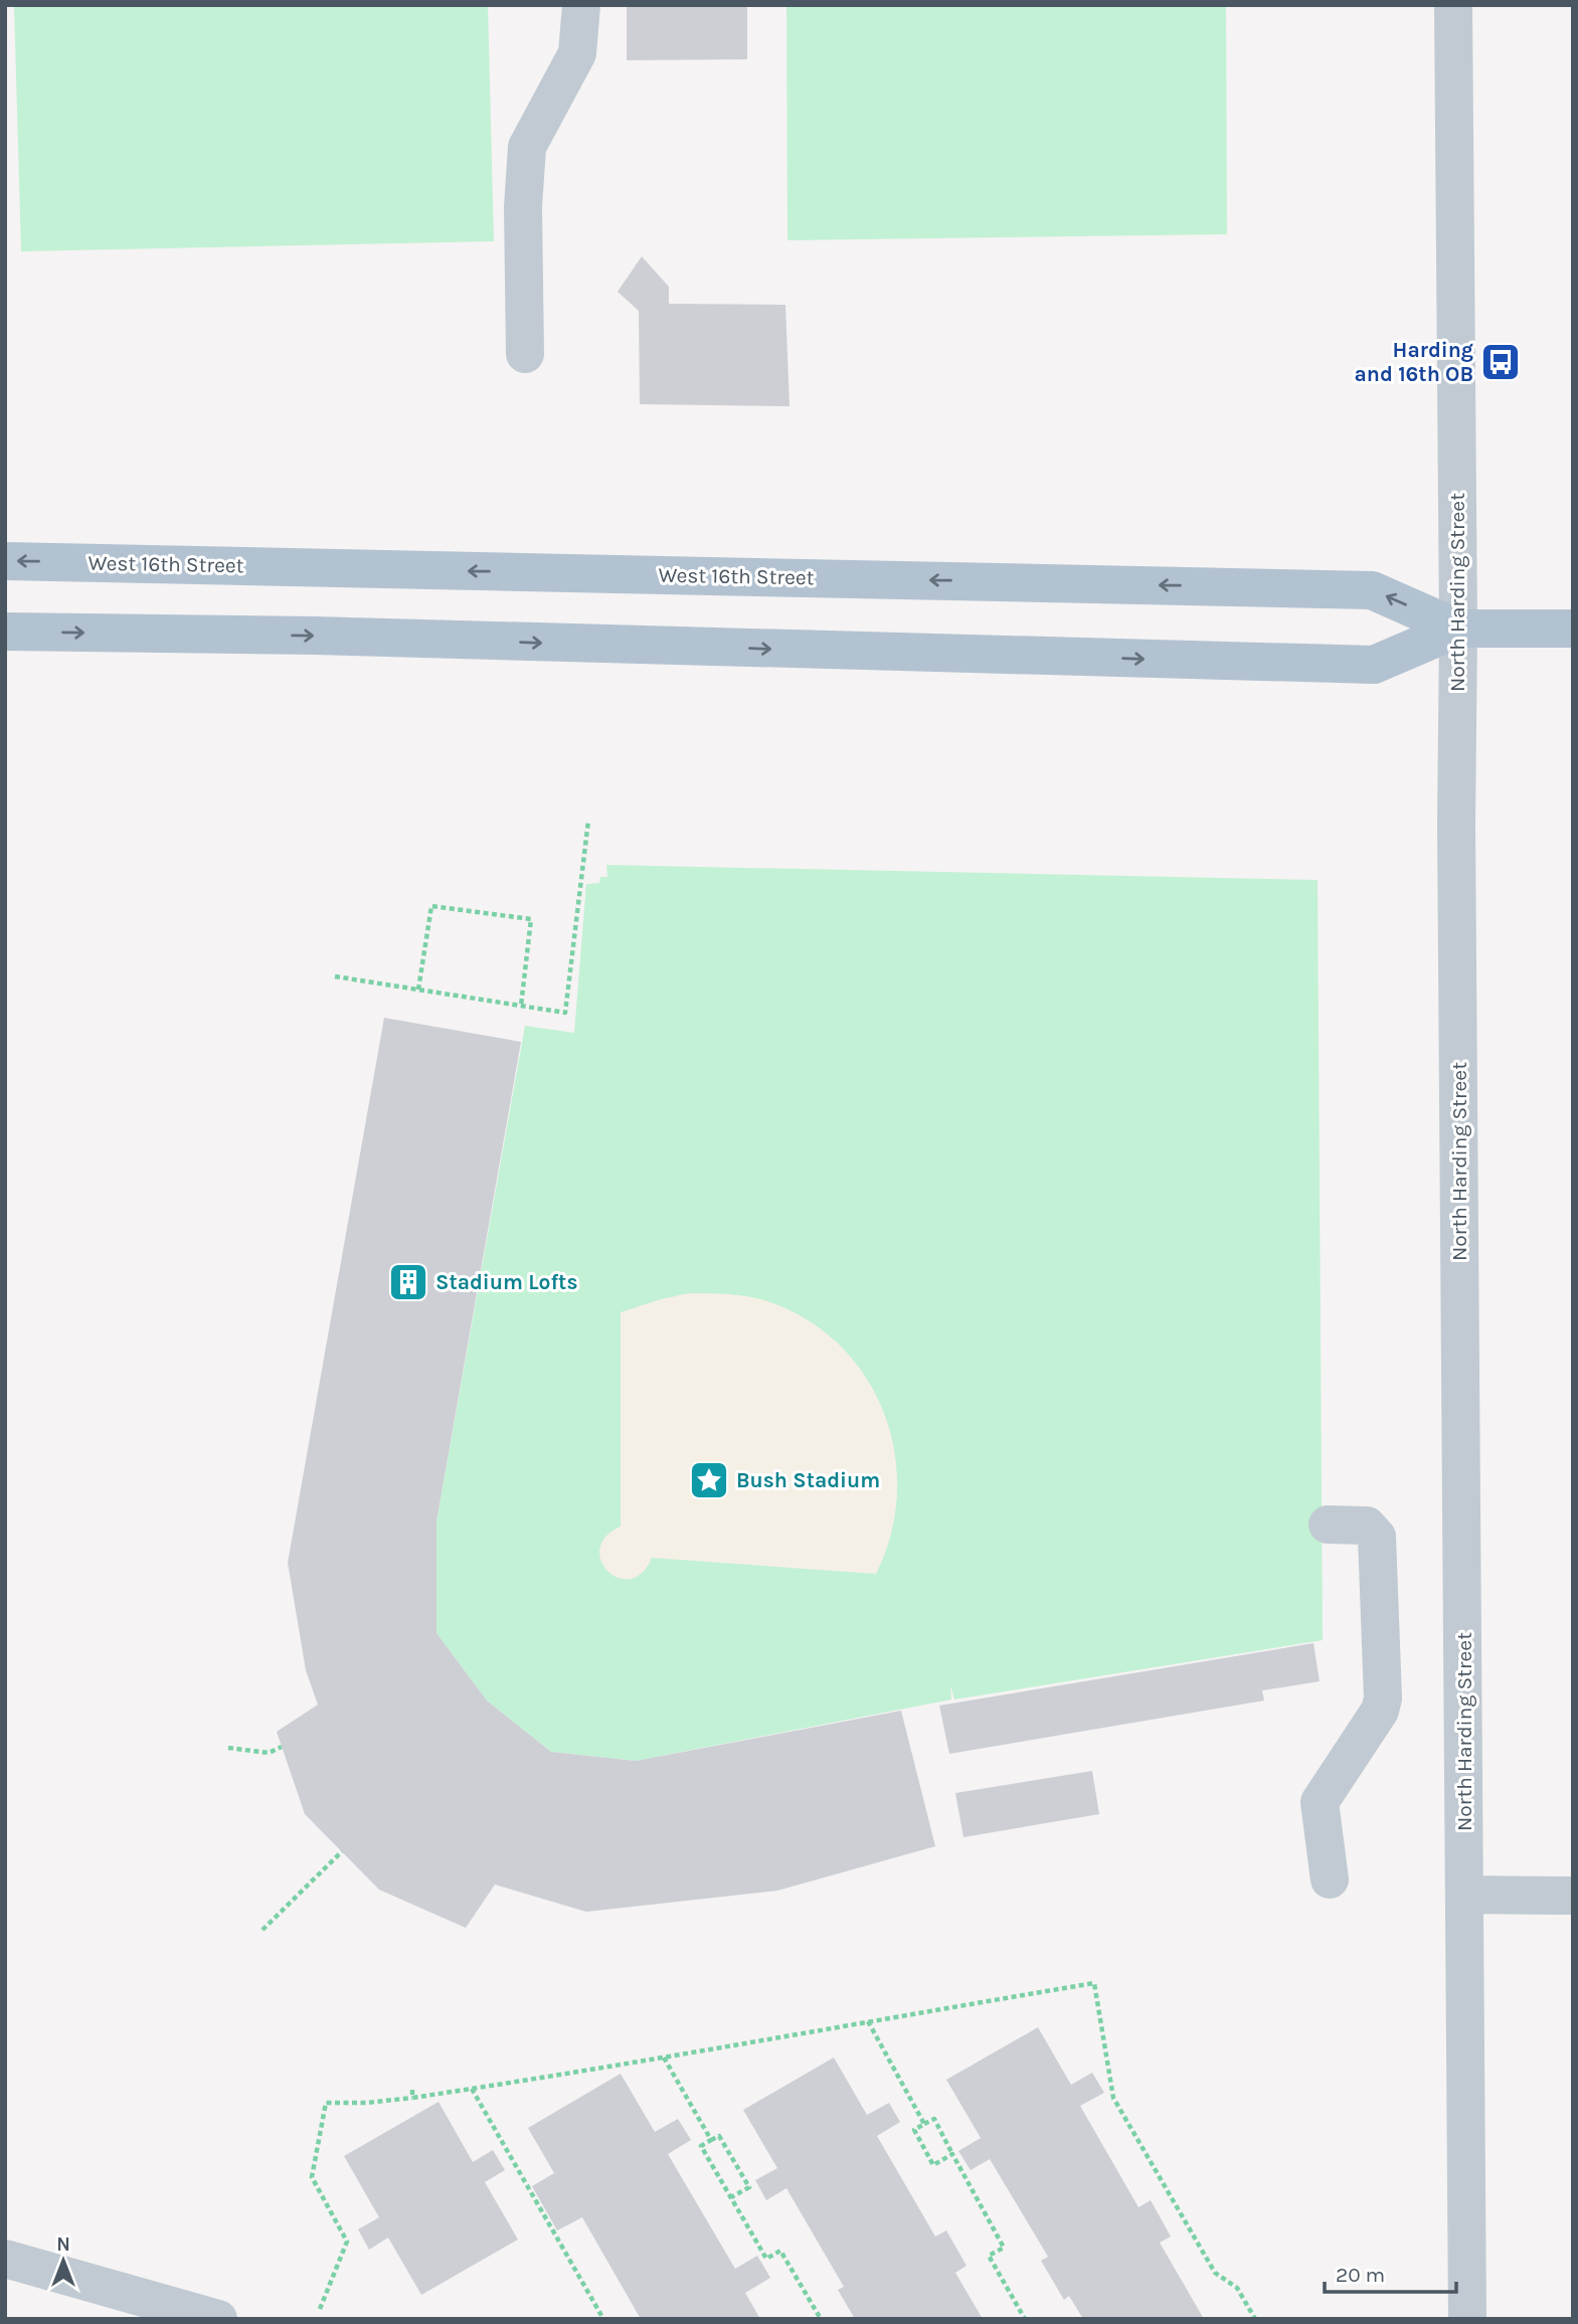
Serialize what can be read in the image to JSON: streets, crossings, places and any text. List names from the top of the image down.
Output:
{
  "streets": {
    "main road": ["West 16th Street"],
    "street": ["North Harding Street"]
  },
  "crossings": [
    ["West 16th Street", "North Harding Street"]
  ],
  "places": {
    "bus stop": ["Harding and 16th OB"],
    "building": ["Stadium Lofts"],
    "place": ["Bush Stadium"]
  },
  "scale_bar": "20 m",
  "north": "top"
}
